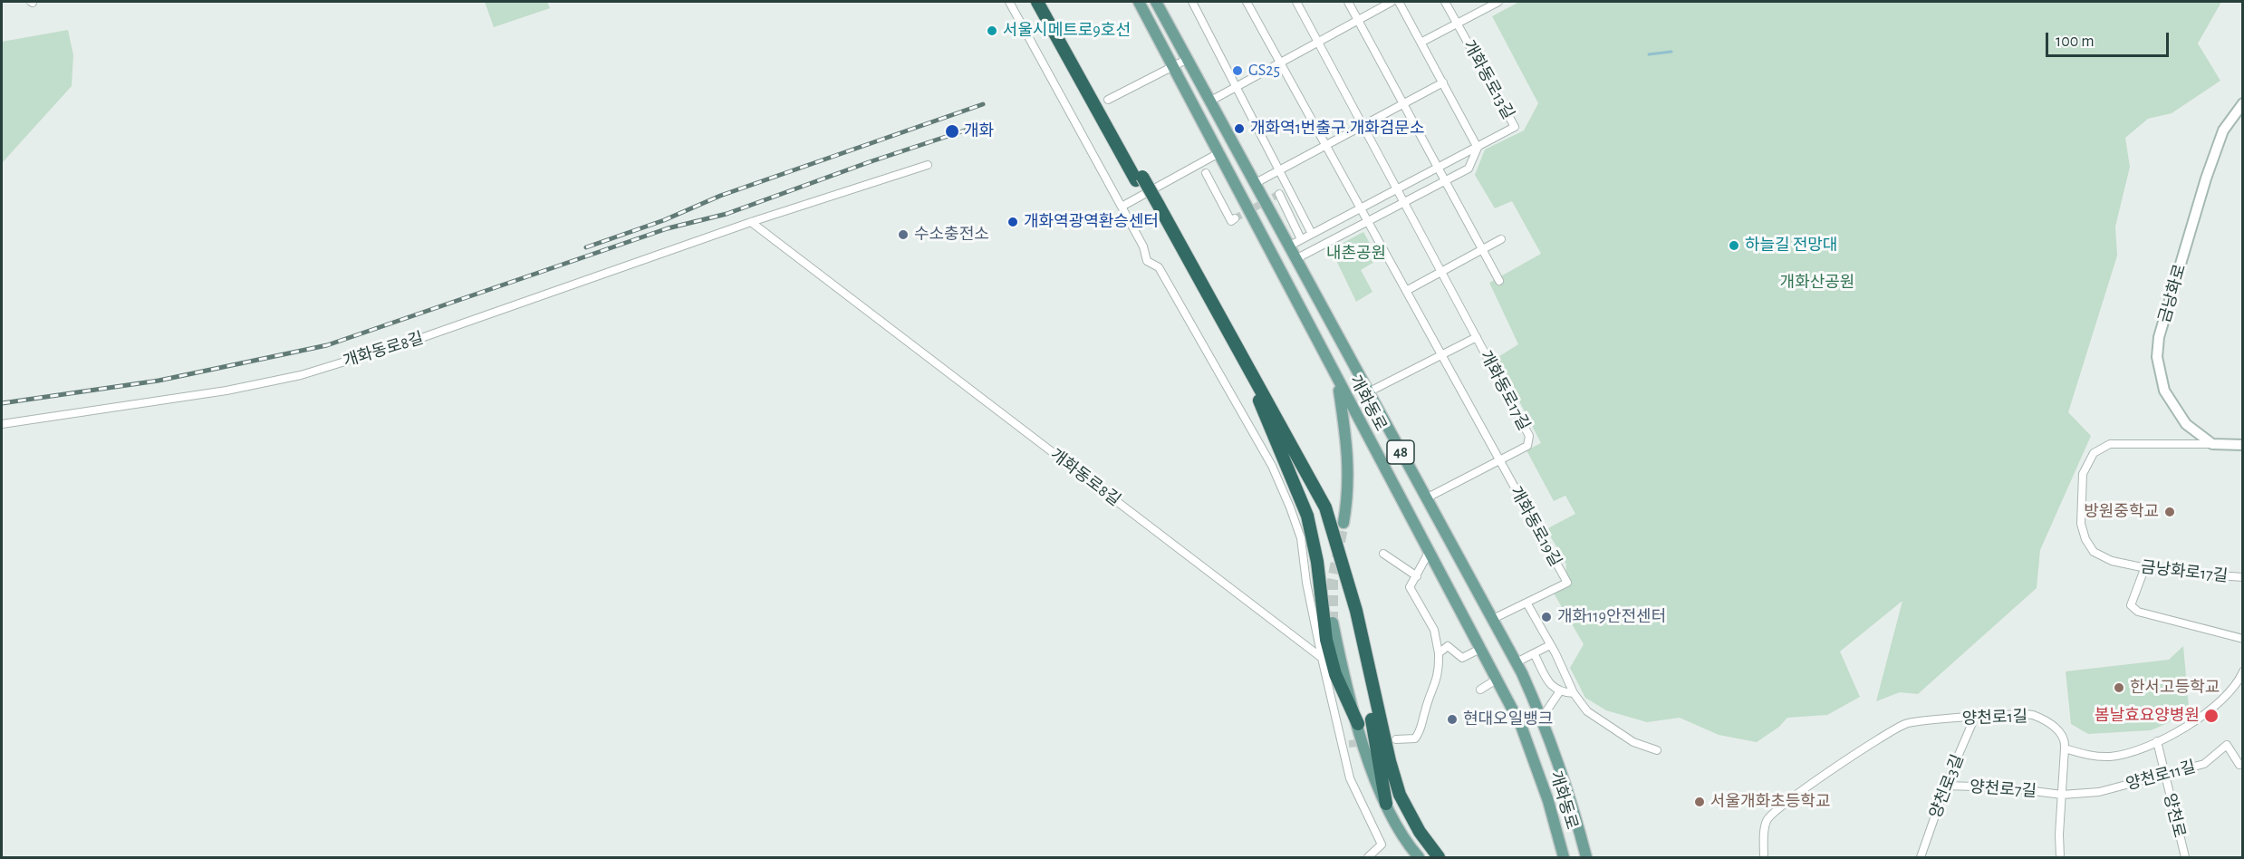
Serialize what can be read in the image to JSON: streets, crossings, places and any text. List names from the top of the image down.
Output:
{
  "streets": {
    "main road": ["개화동로", "48"],
    "street": [
      "개화동로13길",
      "금낭화로",
      "개화동로8길",
      "개화동로17길",
      "개화동로19길",
      "금낭화로17길",
      "양천로1길",
      "양천로11길",
      "양천로3길",
      "양천로7길",
      "양천로"
    ]
  },
  "crossings": [
    ["개화동로13길", "개화동로"],
    ["금낭화로", "금낭화로17길"],
    ["개화동로17길", "개화동로"],
    ["개화동로17길", "개화동로19길"],
    ["개화동로", "개화동로19길"],
    ["양천로1길", "양천로3길"],
    ["양천로11길", "양천로7길"],
    ["양천로11길", "양천로"],
    ["양천로3길", "양천로7길"]
  ],
  "parks": ["내촌공원", "개화산공원"],
  "places": [
    "서울시메트로9호선",
    "GS25",
    "개화역1번출구.개화검문소",
    "개화",
    "개화역광역환승센터",
    "수소충전소",
    "하늘길 전망대",
    "방원중학교",
    "개화119안전센터",
    "한서고등학교",
    "봄날효요양병원",
    "현대오일뱅크",
    "서울개화초등학교"
  ],
  "scale_bar": "100 m"
}
